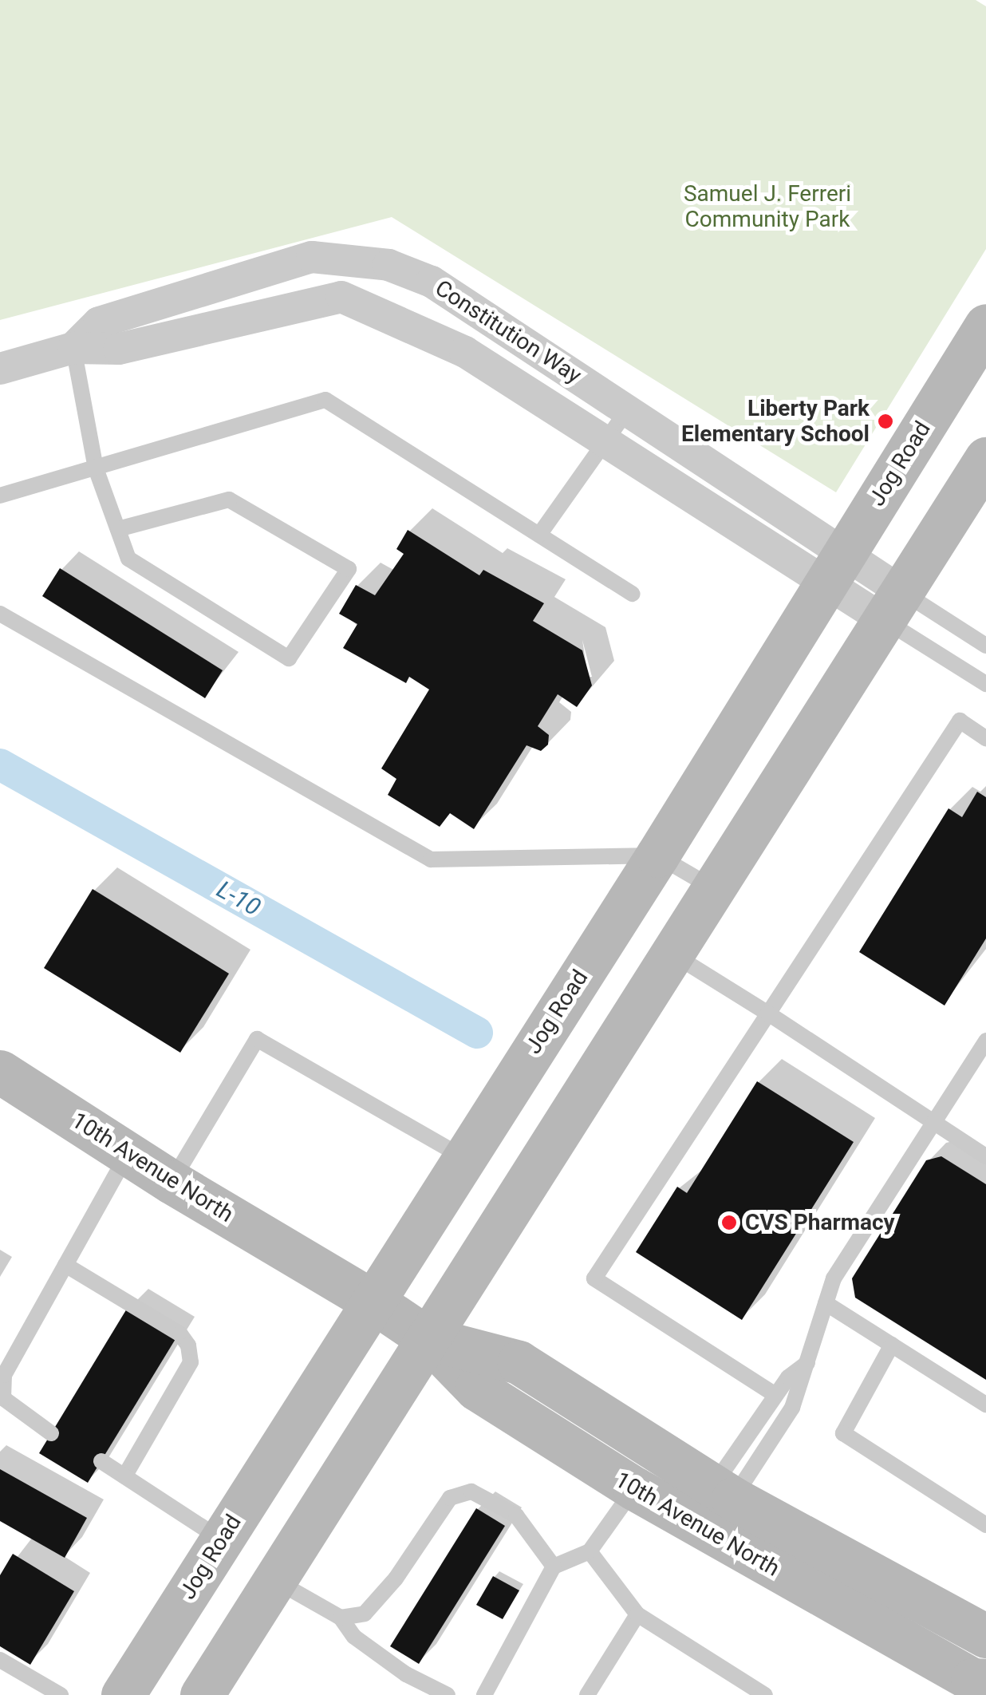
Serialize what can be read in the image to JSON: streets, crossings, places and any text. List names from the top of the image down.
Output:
{
  "streets": {
    "main road": ["Jog Road", "10th Avenue North"],
    "street": ["Constitution Way"]
  },
  "crossings": [
    ["Constitution Way", "Jog Road"],
    ["Jog Road", "10th Avenue North"]
  ],
  "water": ["L-10"],
  "parks": ["Samuel J. Ferreri Community Park"],
  "places": ["Liberty Park Elementary School", "CVS Pharmacy"]
}
